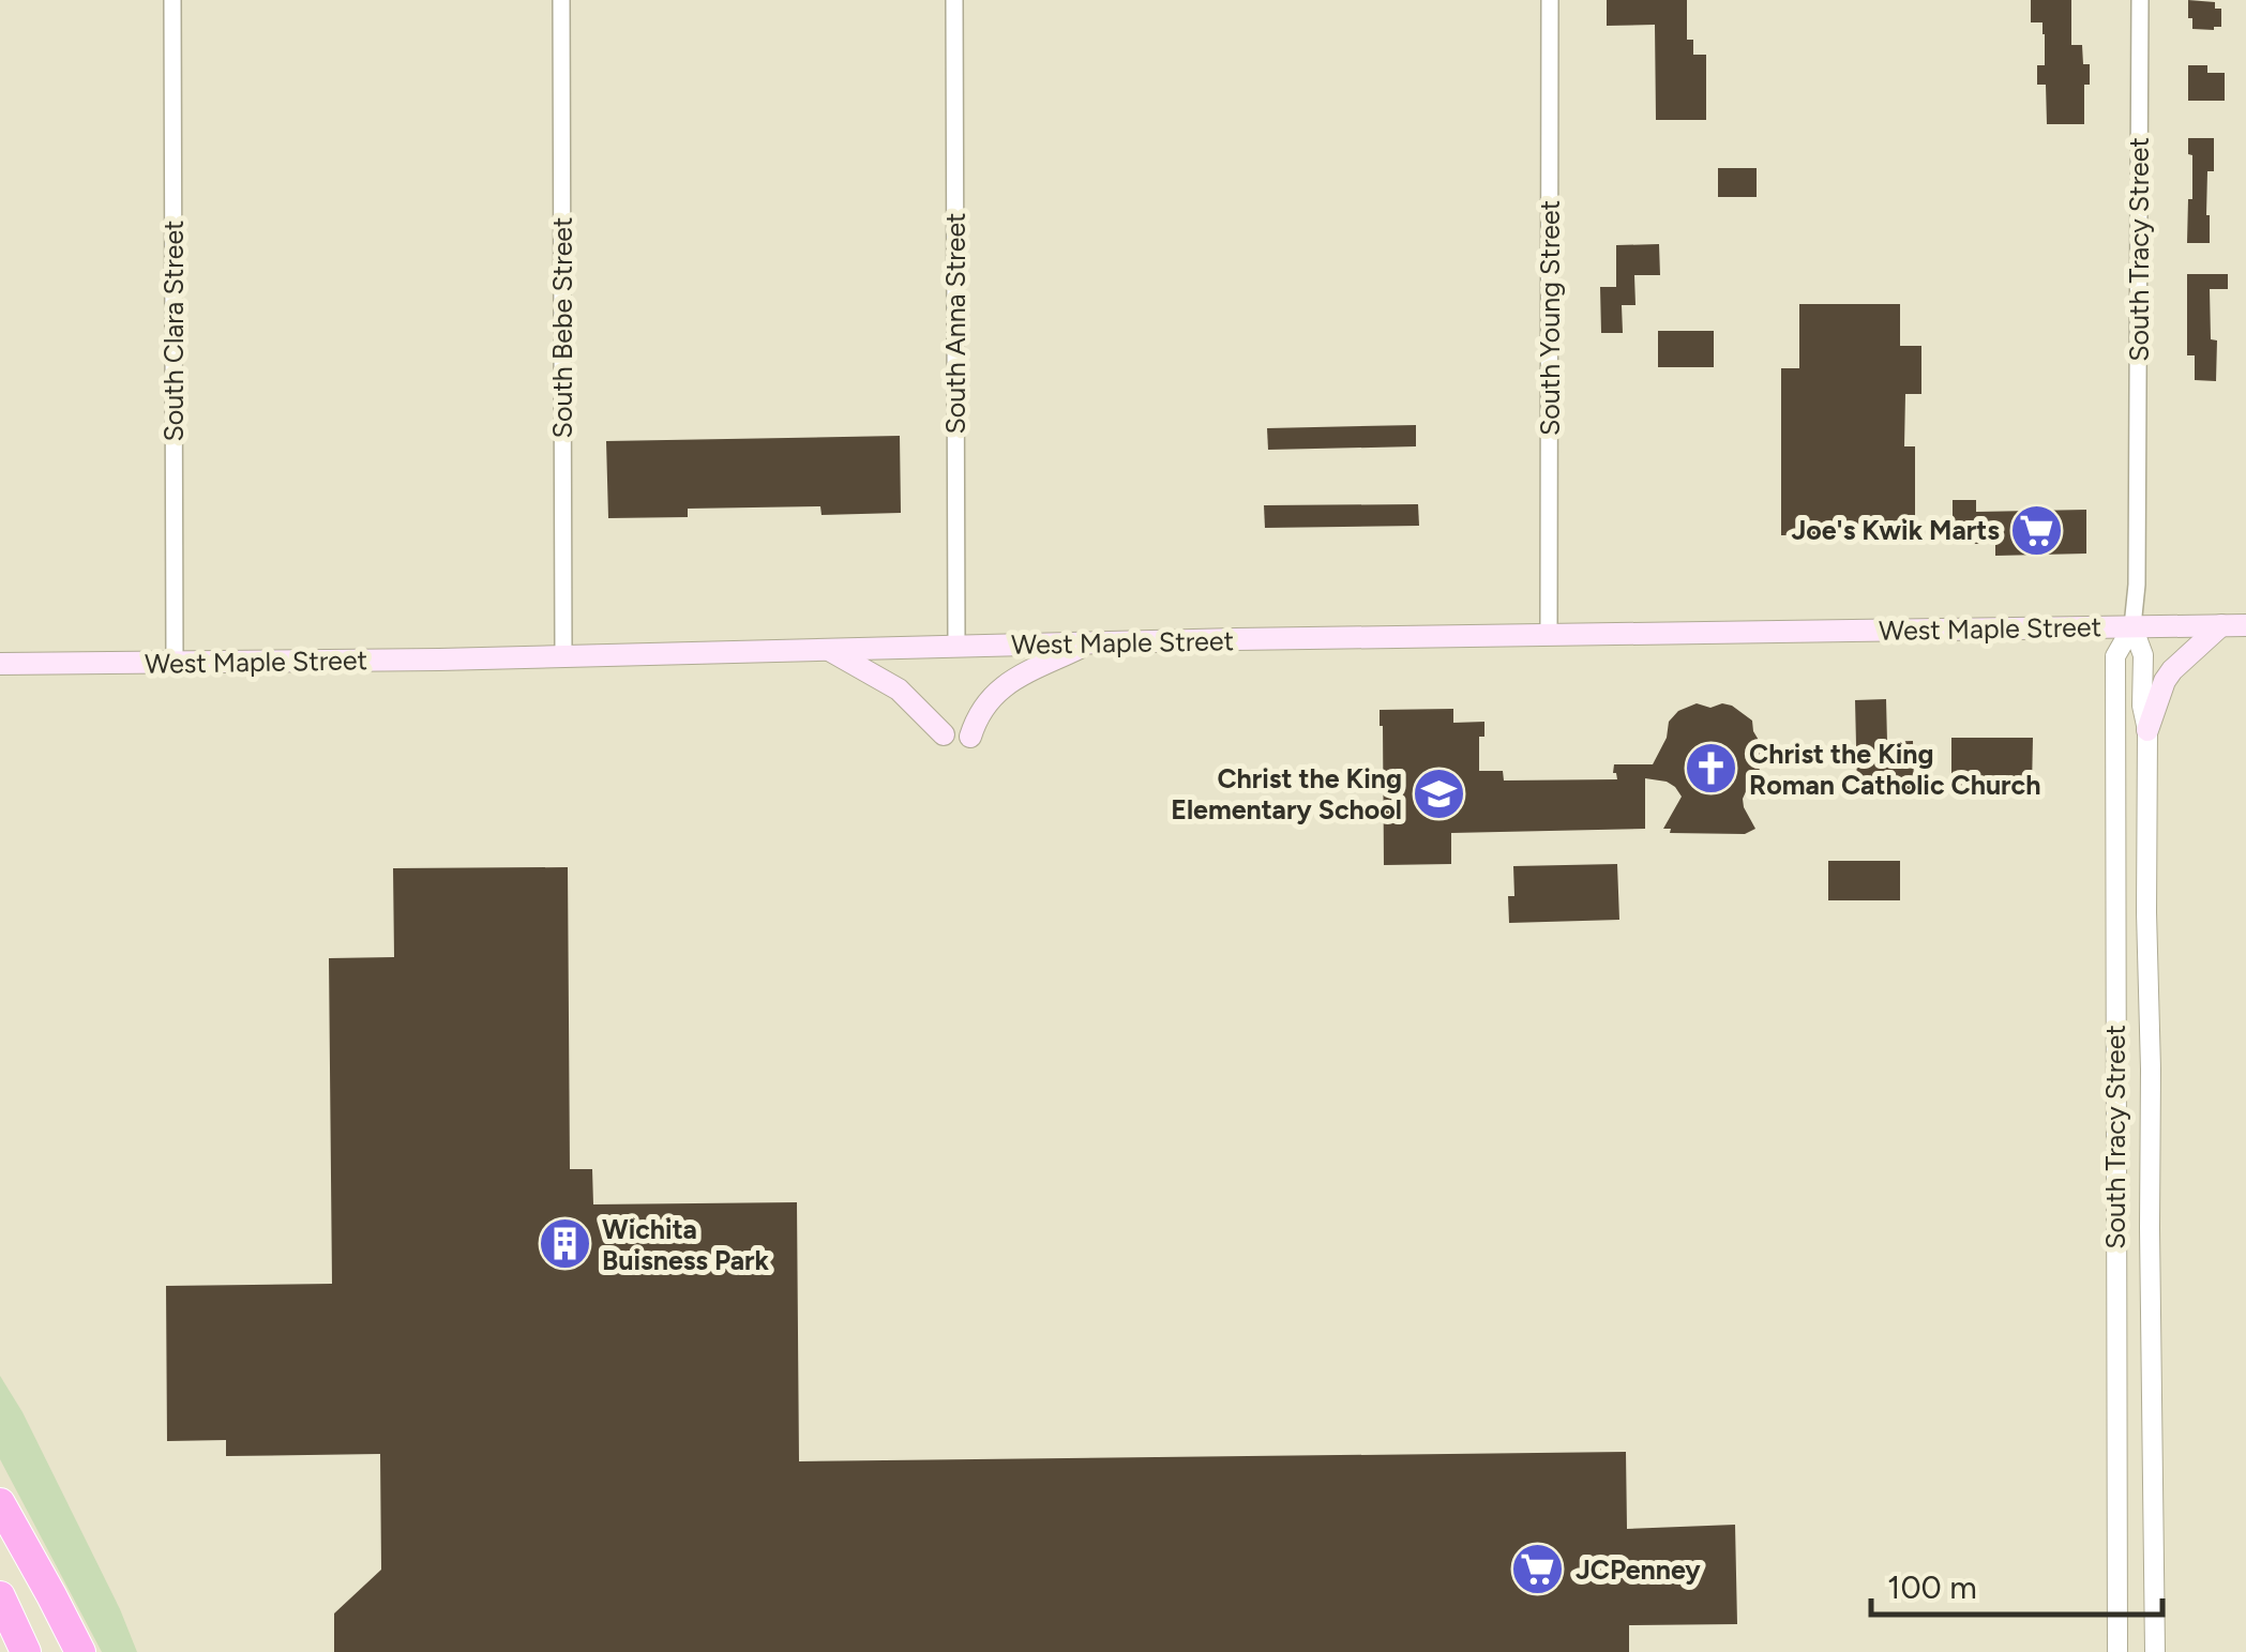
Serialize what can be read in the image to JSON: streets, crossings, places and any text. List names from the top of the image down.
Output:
{
  "streets": {
    "main road": ["West Maple Street"],
    "street": [
      "South Tracy Street",
      "South Young Street",
      "South Anna Street",
      "South Bebe Street",
      "South Clara Street"
    ]
  },
  "crossings": [
    ["South Tracy Street", "West Maple Street"],
    ["South Young Street", "West Maple Street"],
    ["South Anna Street", "West Maple Street"],
    ["South Bebe Street", "West Maple Street"],
    ["South Clara Street", "West Maple Street"]
  ],
  "places": {
    "supermarket": ["Joe's Kwik Marts", "JCPenney"],
    "church": ["Christ the King Roman Catholic Church"],
    "school or university": ["Christ the King Elementary School"],
    "building": ["Wichita Buisness Park"]
  },
  "scale_bar": "100 m"
}
